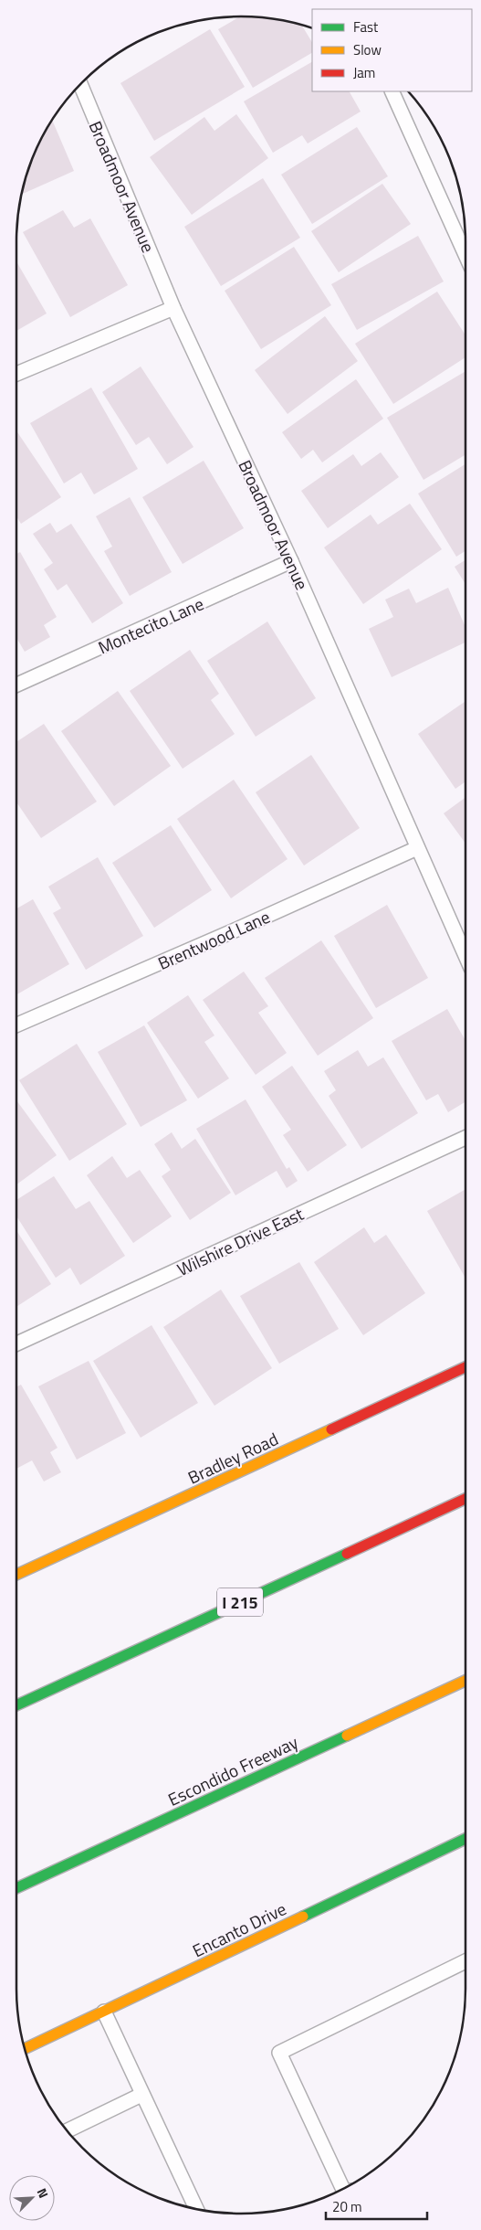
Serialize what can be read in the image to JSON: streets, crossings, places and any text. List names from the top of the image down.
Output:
{
  "streets": {
    "main road": [
      "Bradley Road",
      "I 215",
      "Escondido Freeway",
      "Encanto Drive"
    ],
    "lane": [
      "Broadmoor Avenue",
      "Montecito Lane",
      "Brentwood Lane",
      "Wilshire Drive East"
    ]
  },
  "crossings": [
    ["Broadmoor Avenue", "Montecito Lane"],
    ["Broadmoor Avenue", "Brentwood Lane"]
  ],
  "legend": ["Fast", "Slow", "Jam"],
  "scale_bar": "20 m",
  "north": "top right"
}
